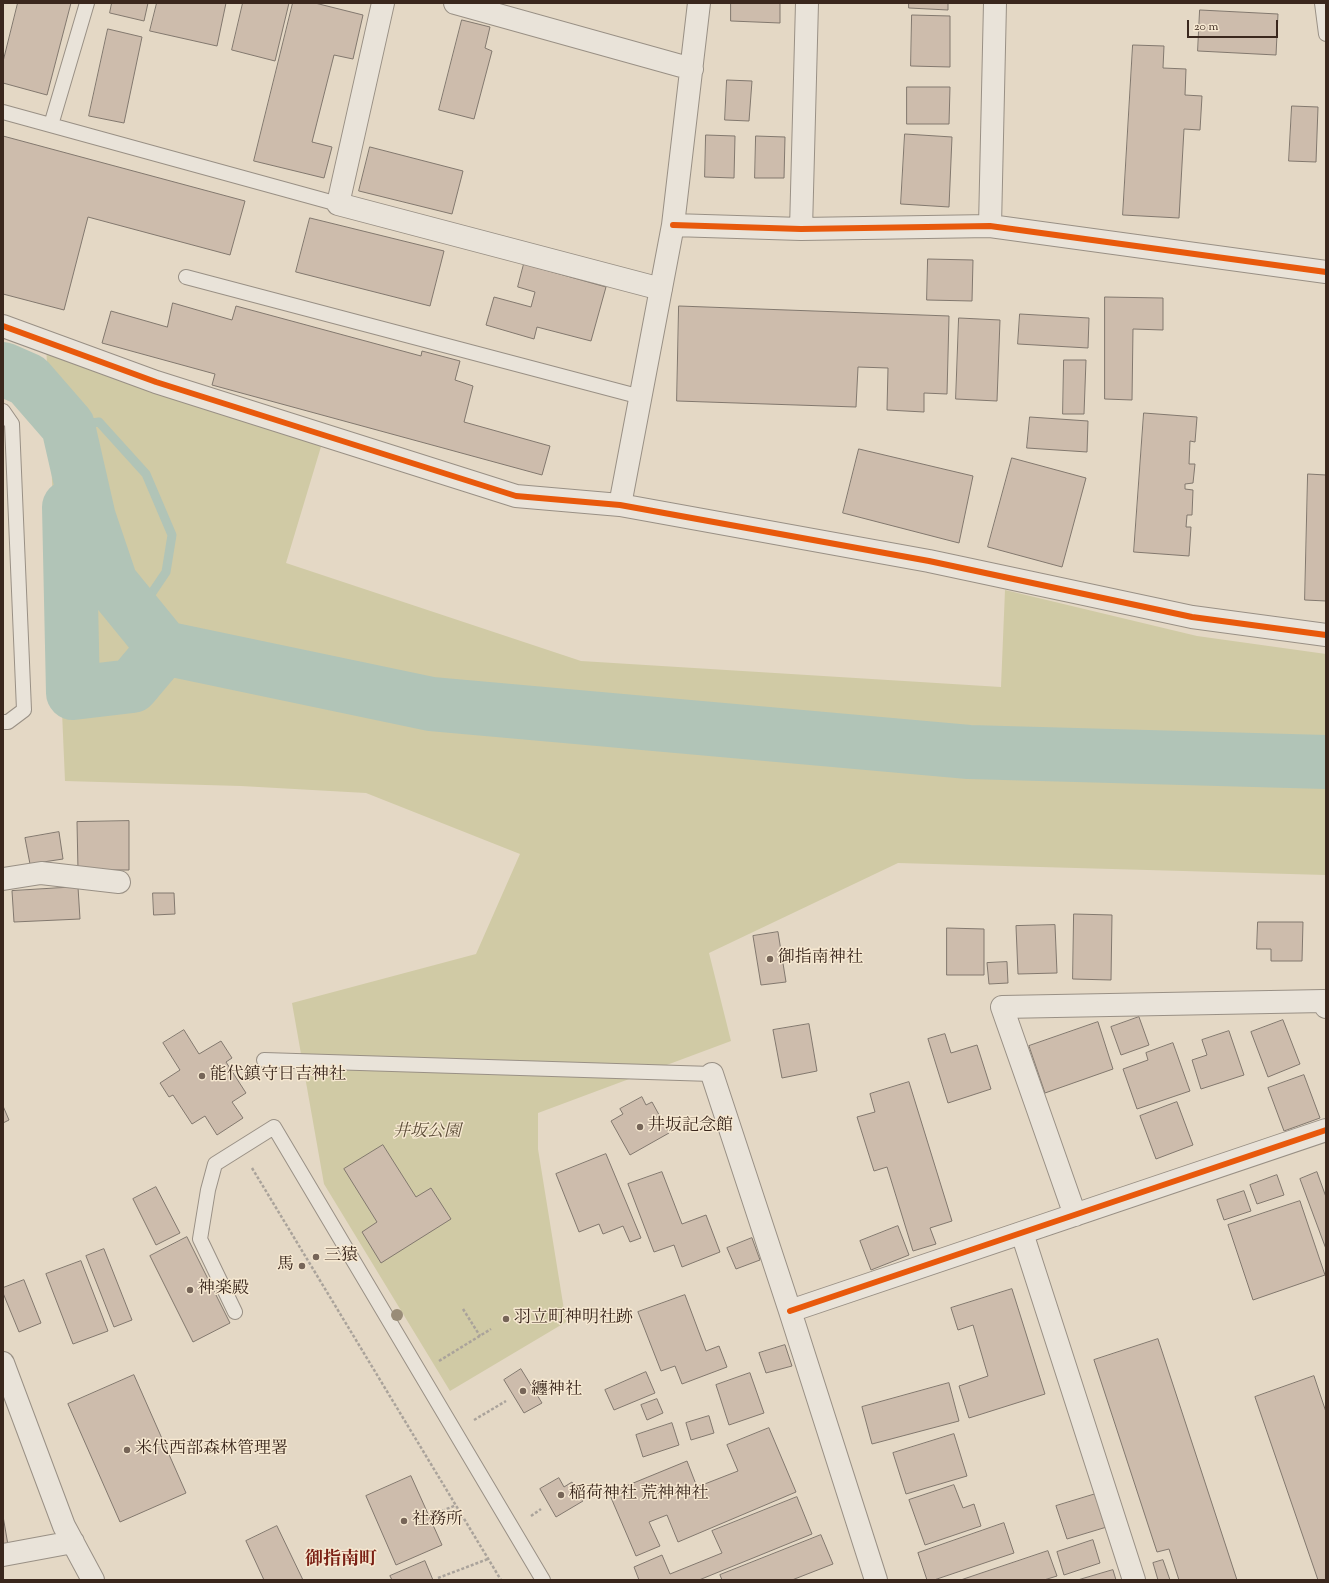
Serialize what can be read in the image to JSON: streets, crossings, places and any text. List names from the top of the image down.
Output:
{
  "districts": ["御指南町"],
  "parks": ["井坂公園"],
  "places": [
    "御指南神社",
    "能代鎮守日吉神社",
    "井坂記念館",
    "三猿",
    "馬",
    "神楽殿",
    "羽立町神明社跡",
    "纏神社",
    "米代西部森林管理署",
    "稲荷神社 荒神神社",
    "社務所"
  ],
  "scale_bar": "20 m"
}
